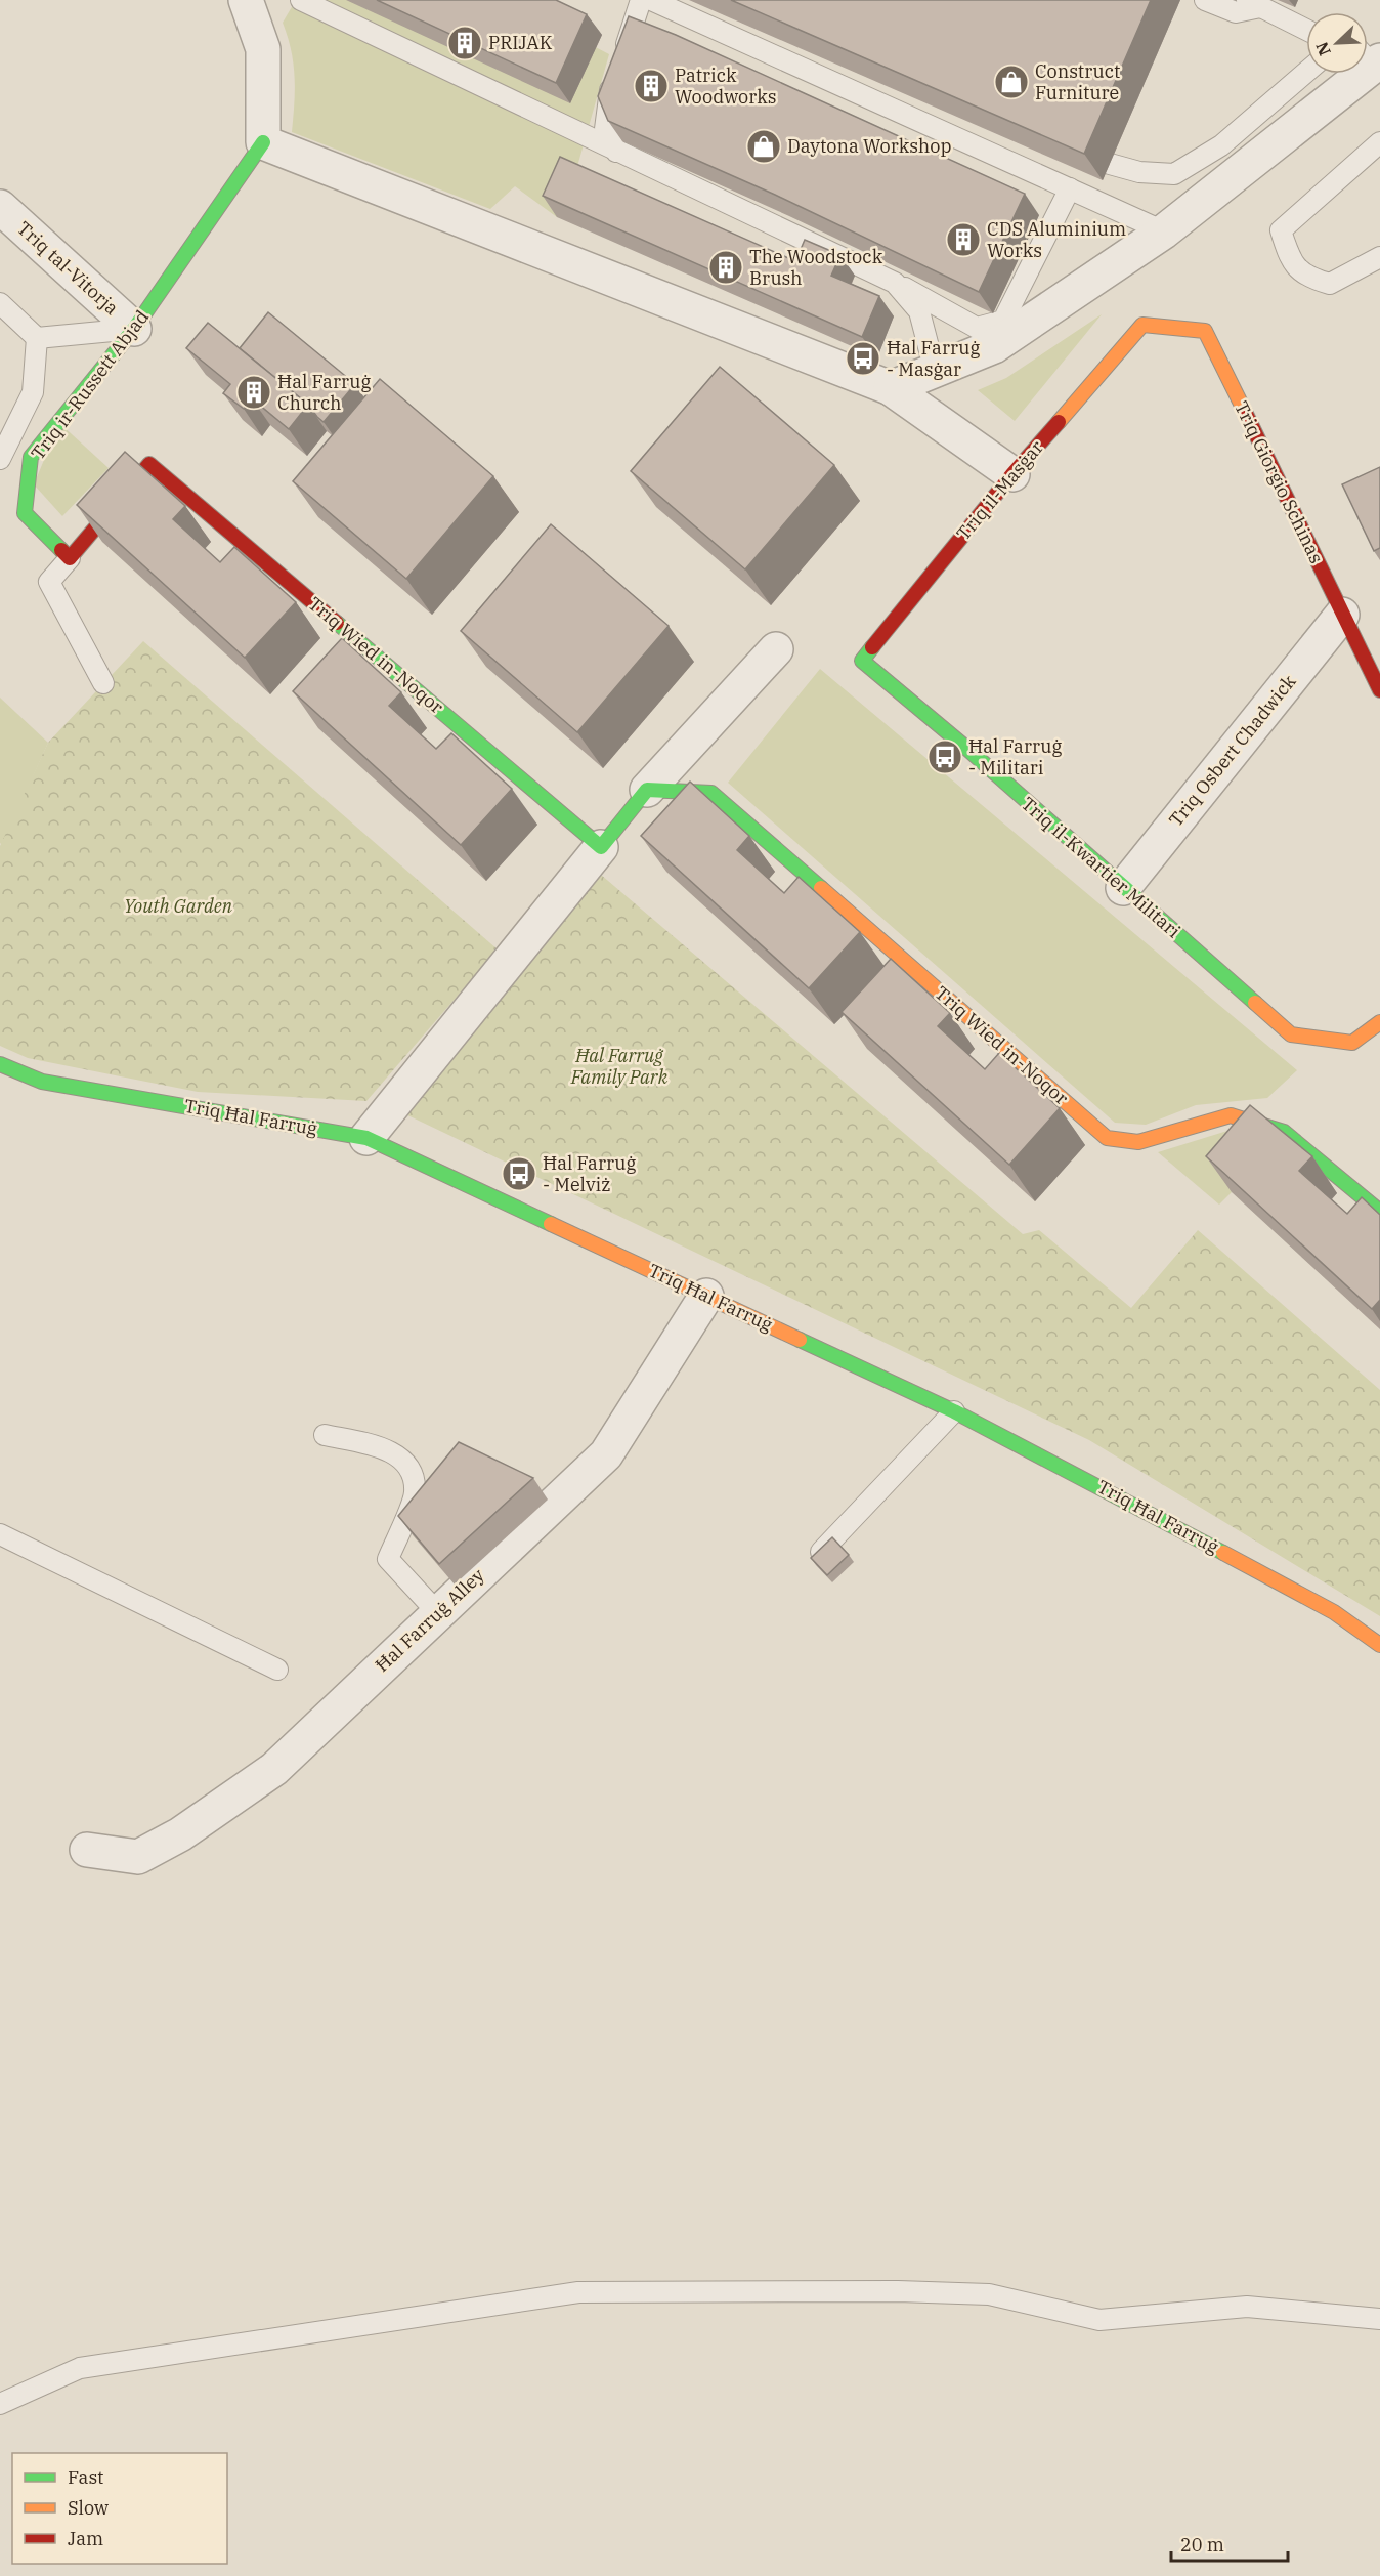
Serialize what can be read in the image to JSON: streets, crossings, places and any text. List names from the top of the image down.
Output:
{
  "streets": {
    "street": [
      "Triq tal-Vitorja",
      "Triq ir-Russett Abjad",
      "Triq Giorgio Schinas",
      "Triq il-Masġar",
      "Triq Wied in-Noqor",
      "Triq Osbert Chadwick",
      "Triq il-Kwartier Militari",
      "Triq Ħal Farruġ",
      "Ħal Farruġ Alley"
    ]
  },
  "crossings": [
    ["Triq tal-Vitorja", "Triq ir-Russett Abjad"],
    ["Triq ir-Russett Abjad", "Triq Wied in-Noqor"],
    ["Triq Giorgio Schinas", "Triq il-Masġar"],
    ["Triq Giorgio Schinas", "Triq Osbert Chadwick"],
    ["Triq il-Masġar", "Triq il-Kwartier Militari"],
    ["Triq Osbert Chadwick", "Triq il-Kwartier Militari"],
    ["Triq Ħal Farruġ", "Ħal Farruġ Alley"]
  ],
  "parks": ["Youth Garden", "Ħal Farruġ Family Park"],
  "places": {
    "building": [
      "PRIJAK",
      "Patrick Woodworks",
      "CDS Aluminium Works",
      "The Woodstock Brush",
      "Ħal Farruġ Church"
    ],
    "shop": ["Construct Furniture", "Daytona Workshop"],
    "bus stop": ["Ħal Farruġ - Masġar", "Ħal Farruġ - Militari", "Ħal Farruġ - Melviż"]
  },
  "legend": ["Fast", "Slow", "Jam"],
  "scale_bar": "20 m",
  "north": "bottom left"
}
